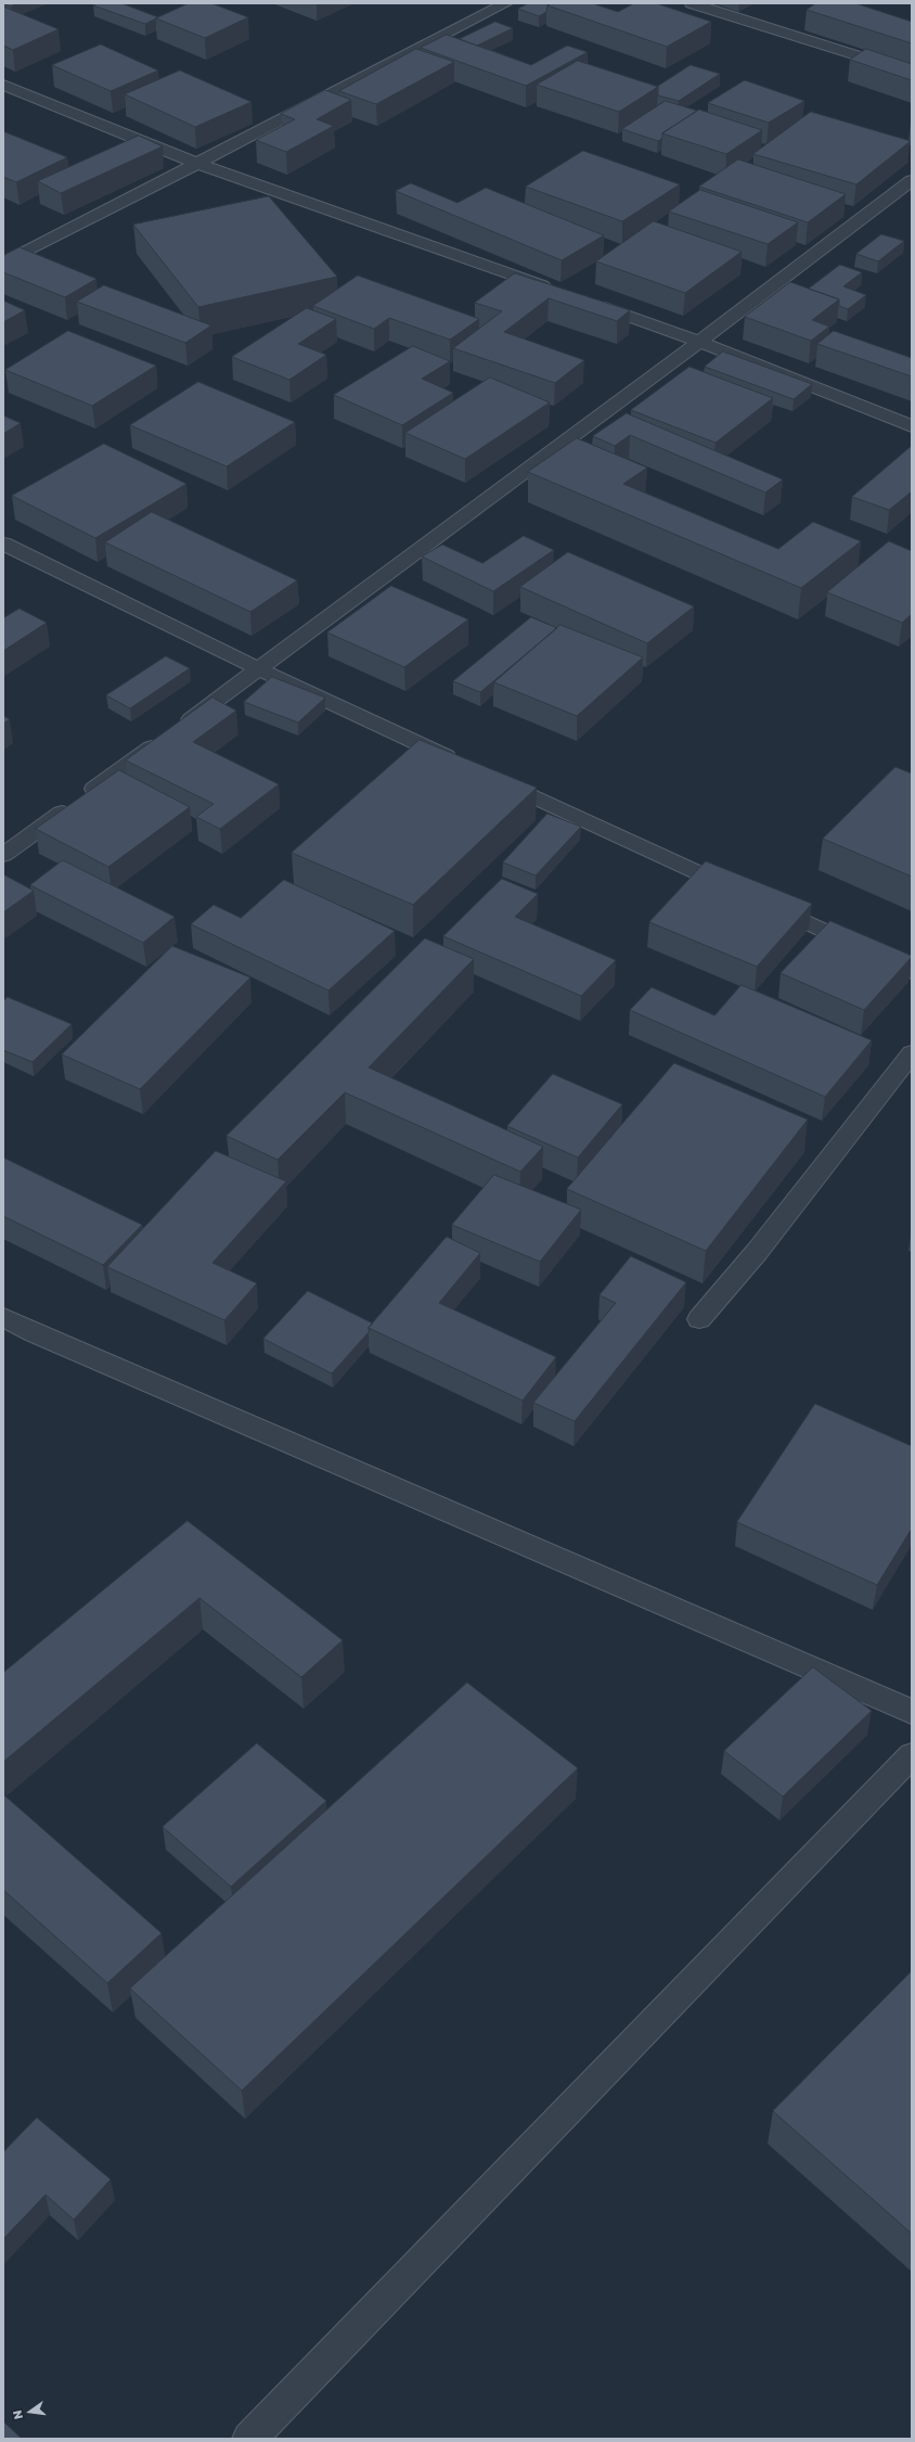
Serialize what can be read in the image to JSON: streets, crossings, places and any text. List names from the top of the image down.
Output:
{
  "north": "left"
}
